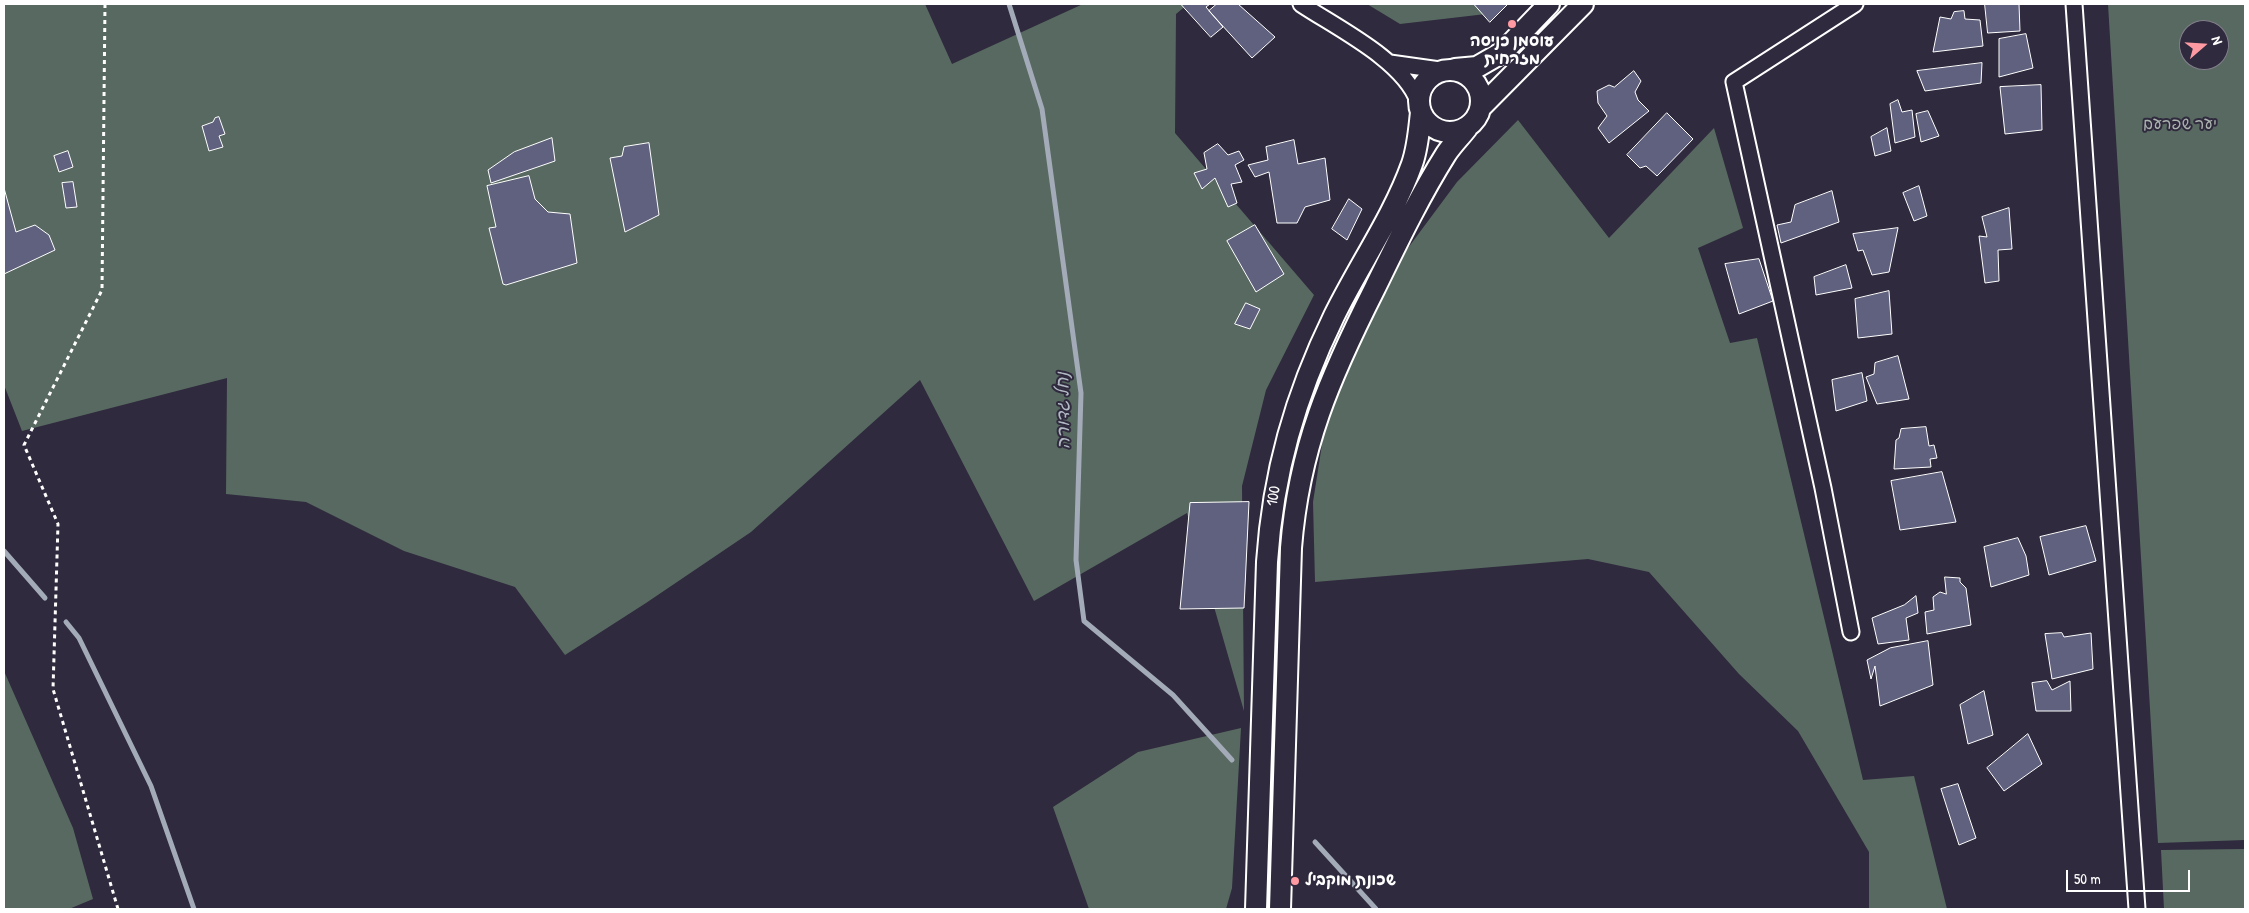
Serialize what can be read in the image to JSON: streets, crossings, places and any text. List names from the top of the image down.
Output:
{
  "streets": {
    "main road": ["100"]
  },
  "water": ["נחל גדורה"],
  "parks": ["יער שפרעם"],
  "places": ["עוסמן כניסה מזרחית", "שכונת מוקביל"],
  "scale_bar": "50 m",
  "north": "right"
}
